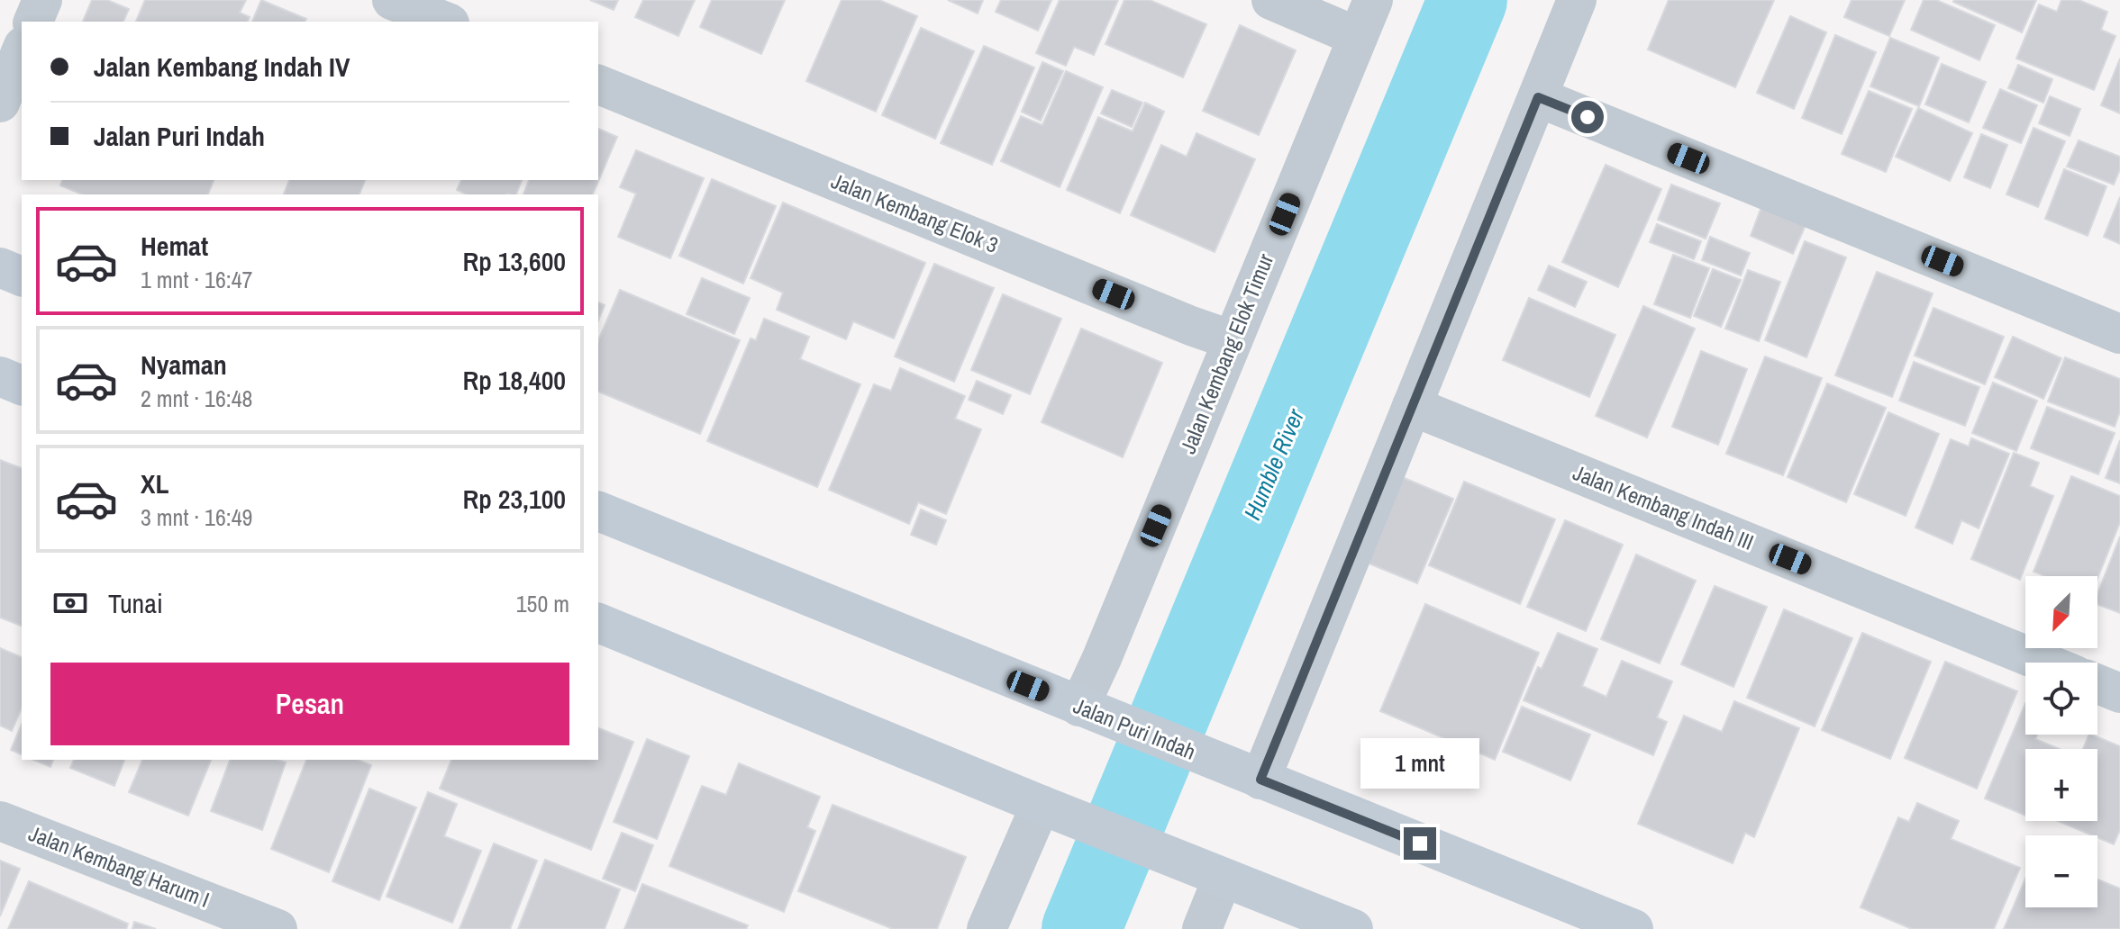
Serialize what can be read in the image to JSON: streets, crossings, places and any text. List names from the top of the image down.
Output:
{
  "streets": {
    "main road": ["Jalan Puri Indah"],
    "street": [
      "Jalan Kembang Elok 3",
      "Jalan Kembang Elok Timur",
      "Jalan Kembang Indah III",
      "Jalan Kembang Harum I"
    ]
  },
  "crossings": [
    ["Jalan Kembang Elok 3", "Jalan Kembang Elok Timur"],
    ["Jalan Kembang Elok Timur", "Jalan Puri Indah"]
  ],
  "water": ["Humble River"],
  "north": "bottom left",
  "page": {
    "banner": ["Jalan Kembang Indah IV", "Jalan Puri Indah"],
    "list": [
      {
        "name": "Hemat",
        "note": "1 mnt · 16:47",
        "value": "Rp 13,600"
      },
      {
        "name": "Nyaman",
        "note": "2 mnt · 16:48",
        "value": "Rp 18,400"
      },
      {
        "name": "XL",
        "note": "3 mnt · 16:49",
        "value": "Rp 23,100"
      }
    ],
    "pay": ["Tunai", "150 m"],
    "map_buttons": ["+", "−"],
    "buttons": "Pesan",
    "bubble": "1 mnt"
  }
}
